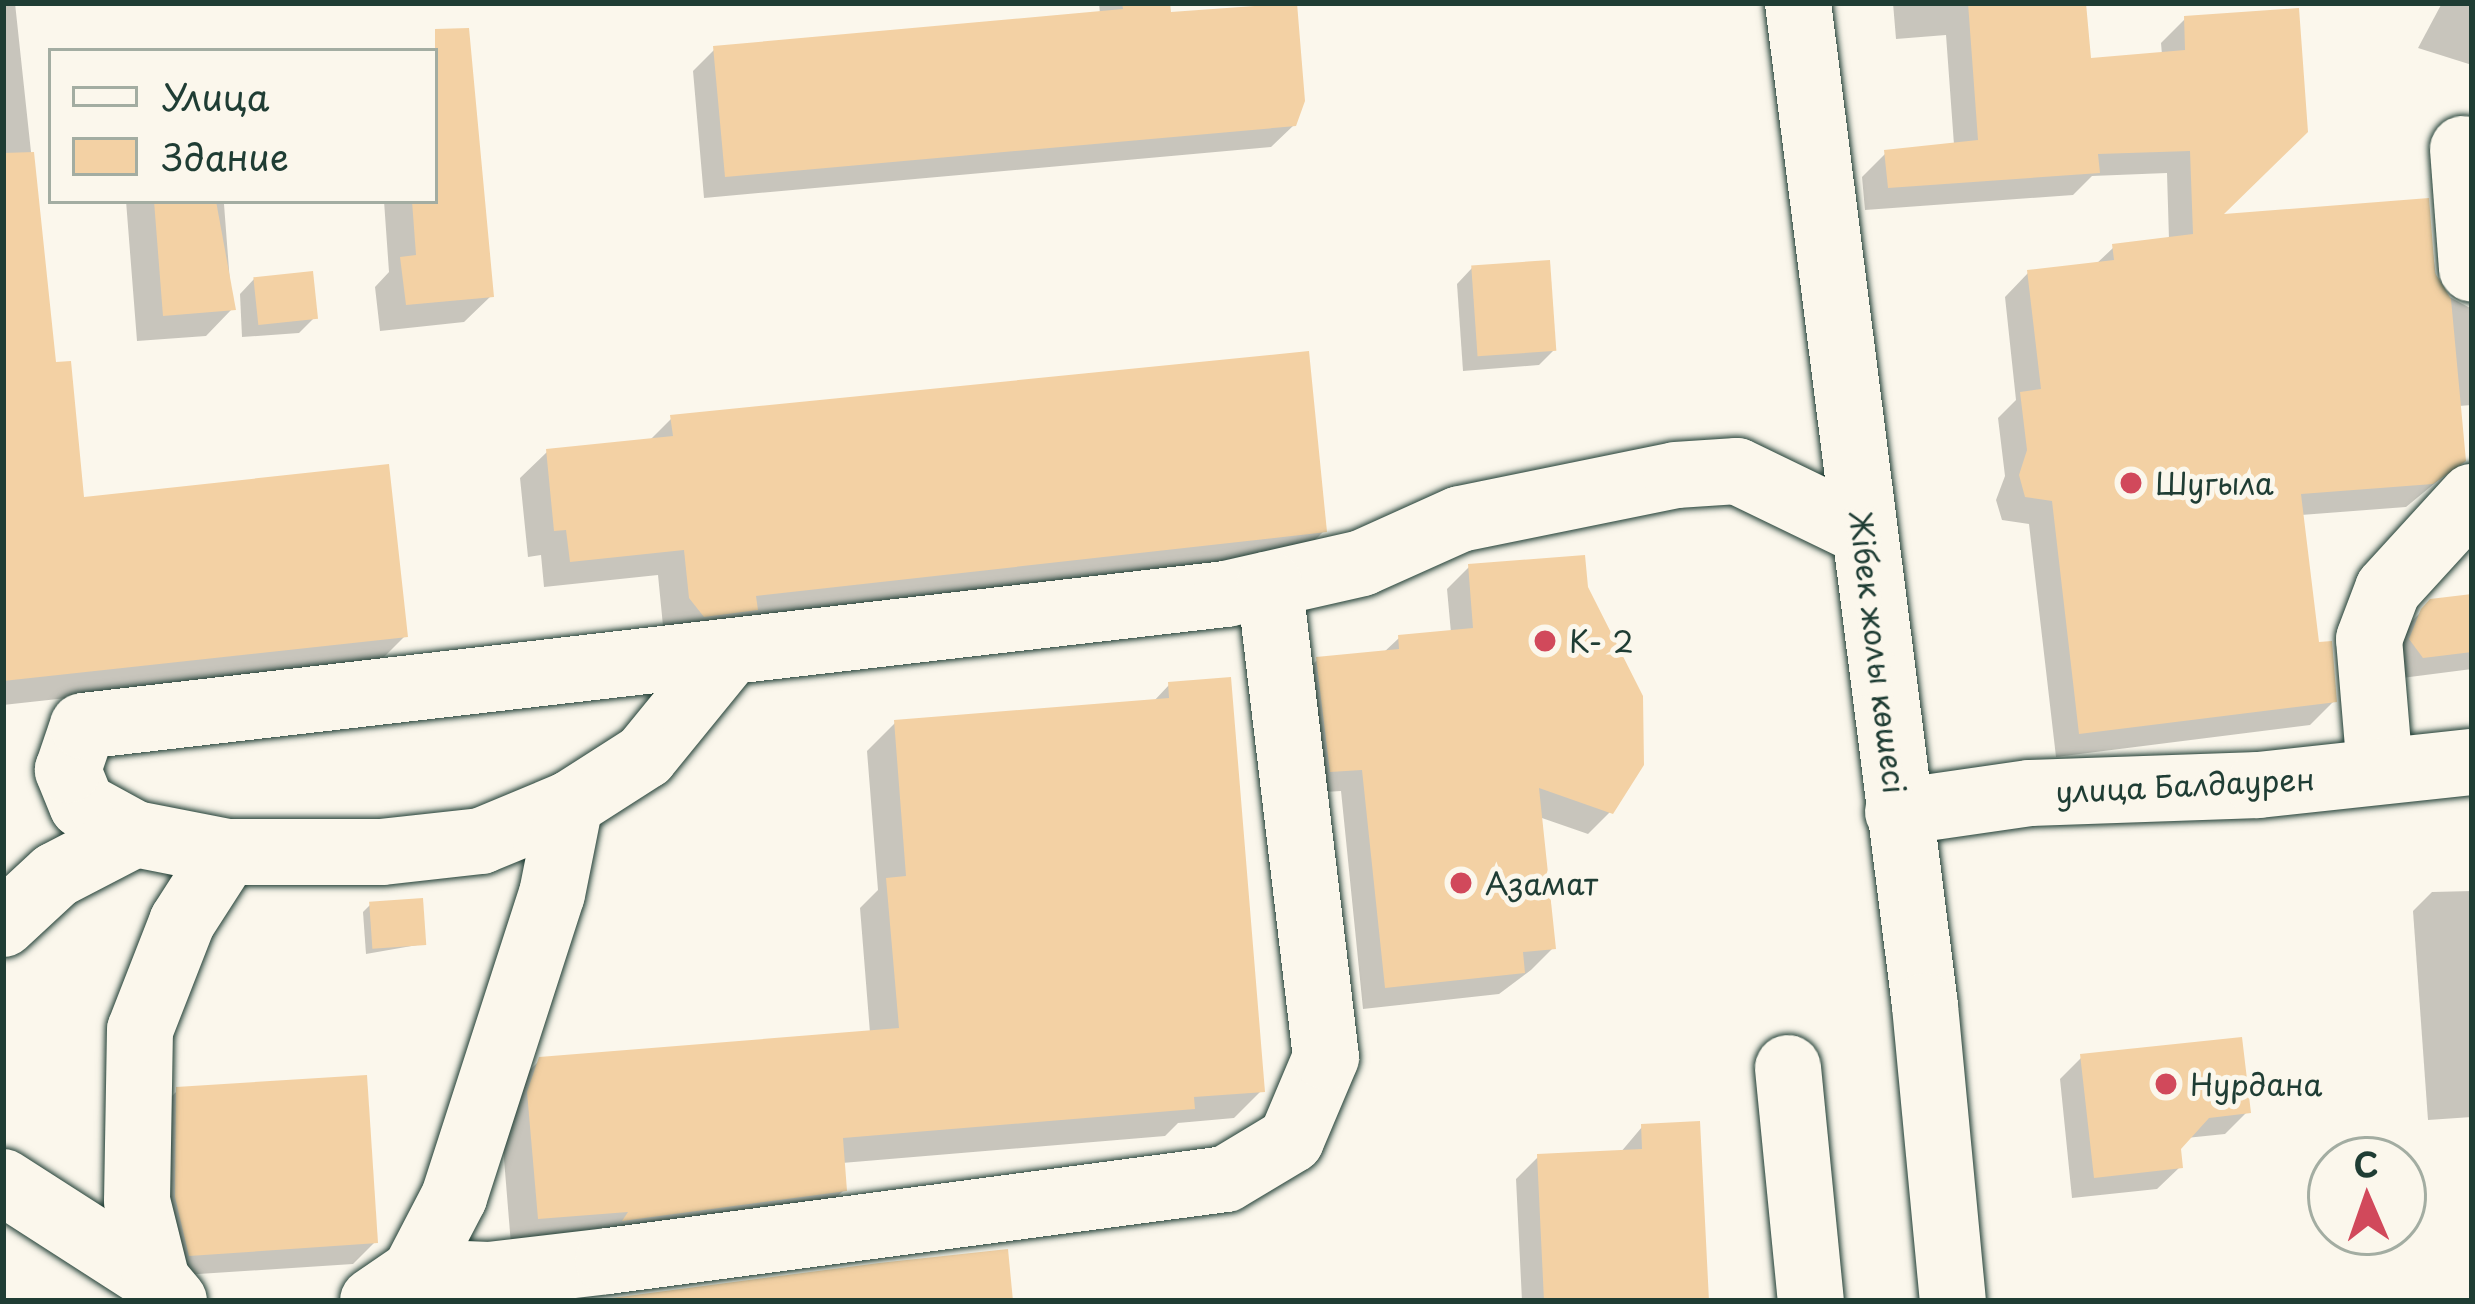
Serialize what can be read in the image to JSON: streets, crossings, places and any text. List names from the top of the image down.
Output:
{
  "streets": {
    "main road": ["Жібек жолы көшесі", "улица Балдаурен"]
  },
  "crossings": [
    ["Жібек жолы көшесі", "улица Балдаурен"]
  ],
  "places": [
    "Шугыла",
    "К- 2",
    "Азамат",
    "Нурдана"
  ],
  "legend": ["Улица", "Здание"],
  "north": "top"
}
